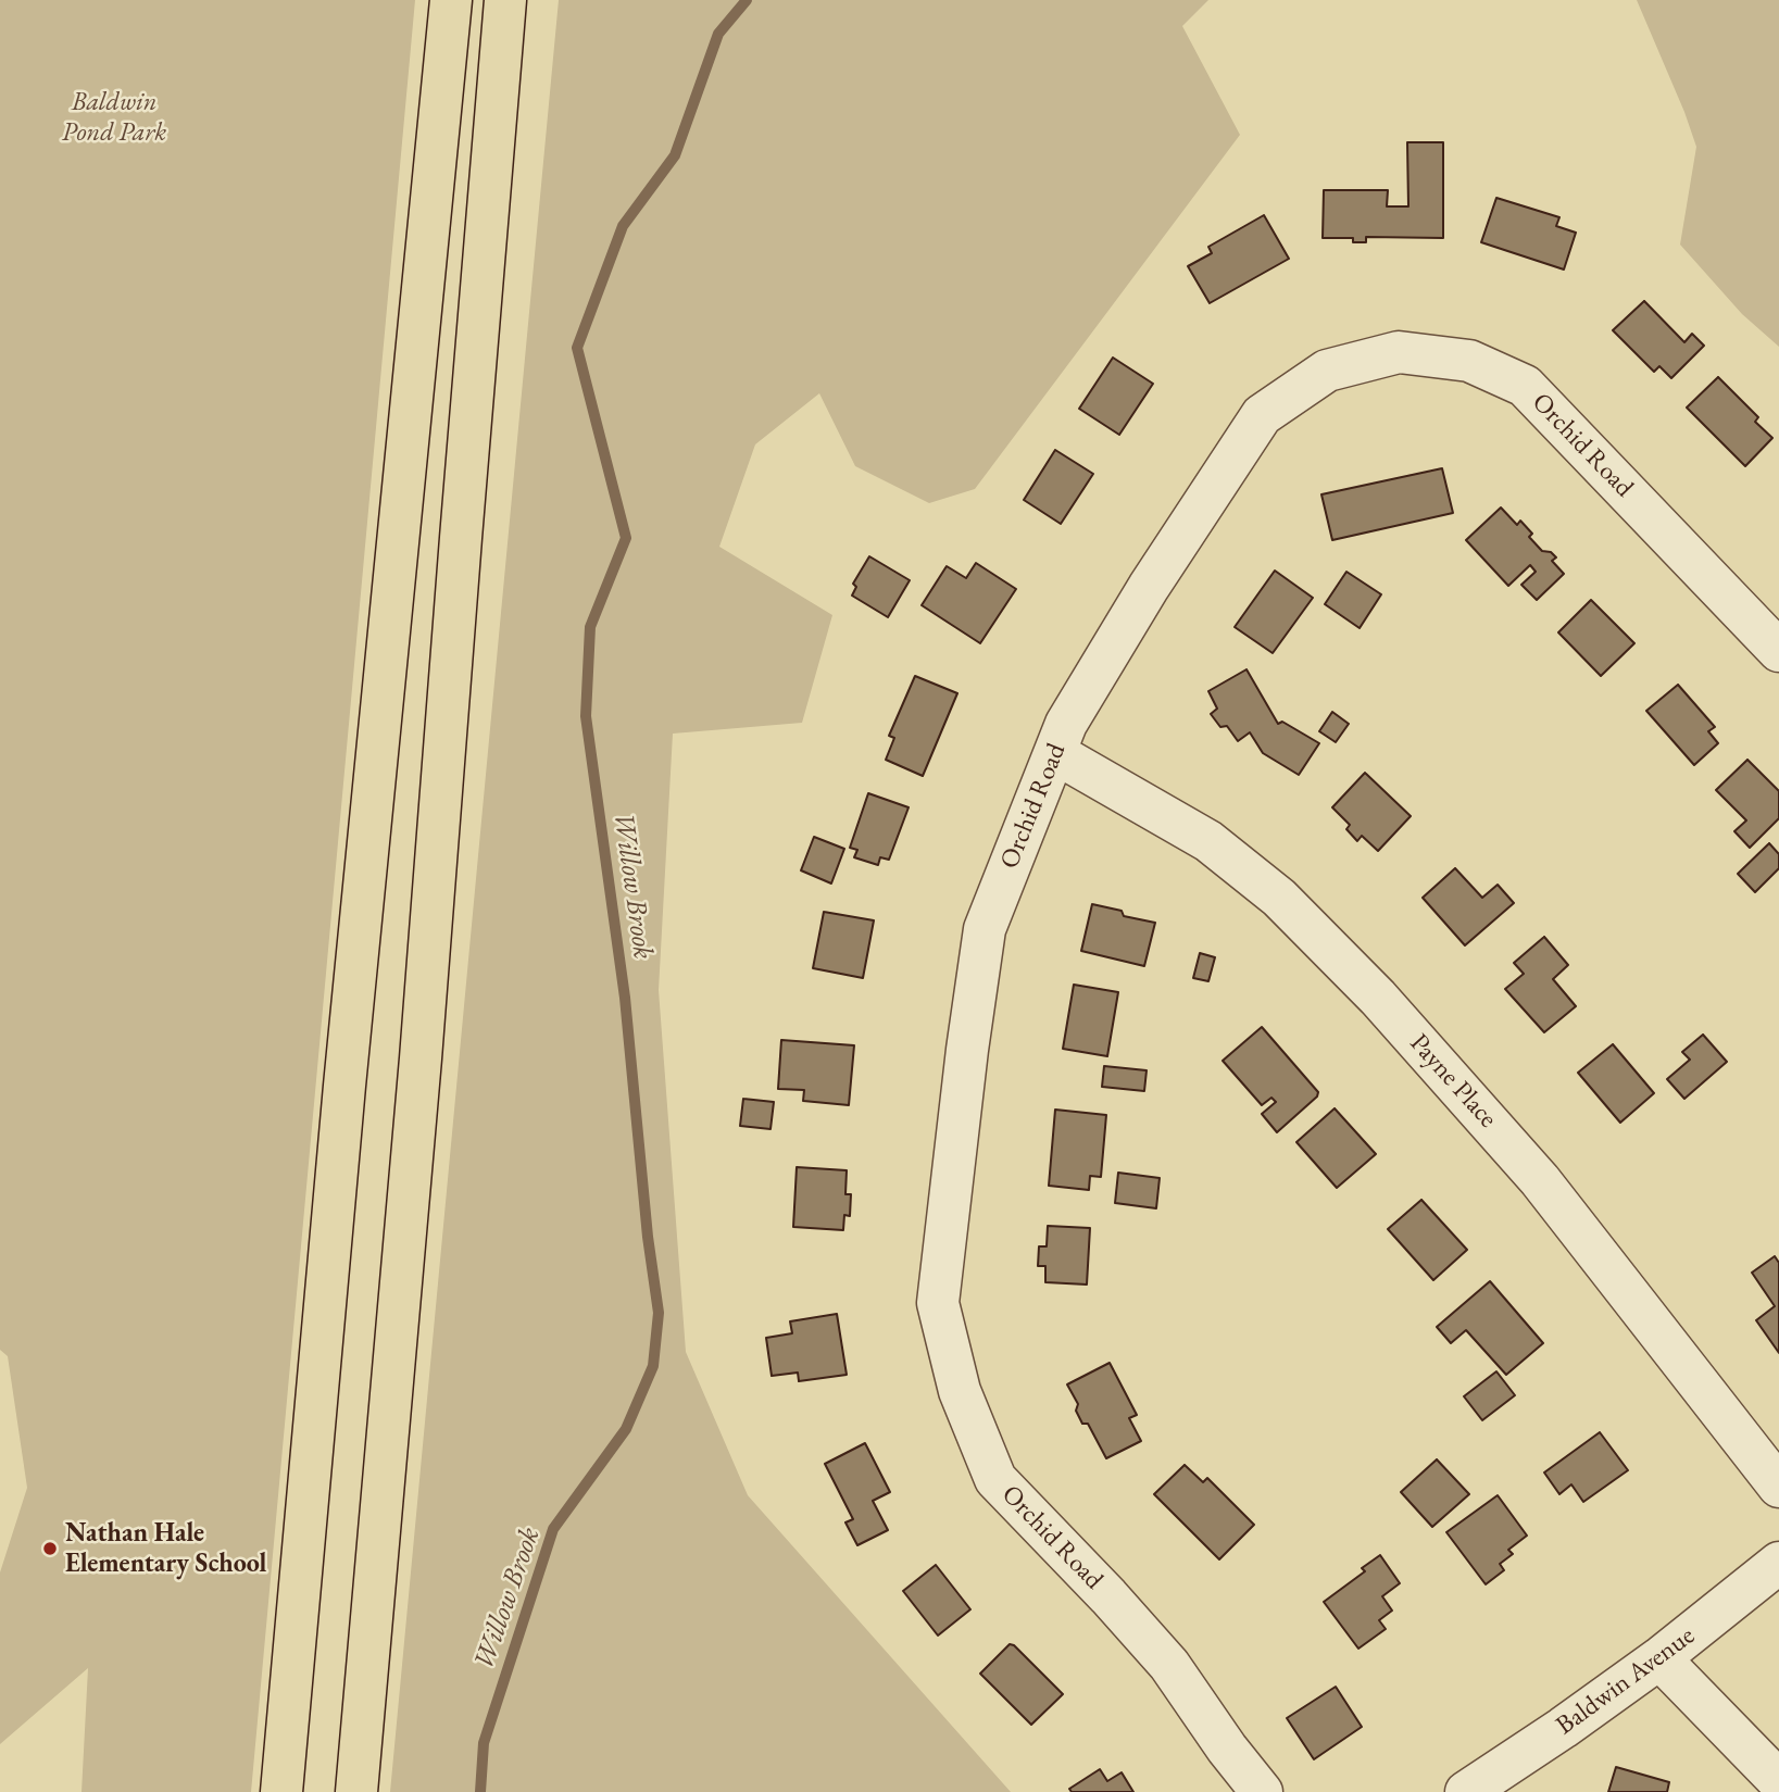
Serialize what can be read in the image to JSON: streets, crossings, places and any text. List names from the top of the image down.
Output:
{
  "streets": {
    "street": ["Orchid Road", "Payne Place", "Baldwin Avenue"]
  },
  "crossings": [
    ["Orchid Road", "Payne Place"]
  ],
  "water": ["Willow Brook"],
  "parks": ["Baldwin Pond Park"],
  "places": ["Nathan Hale Elementary School"]
}
